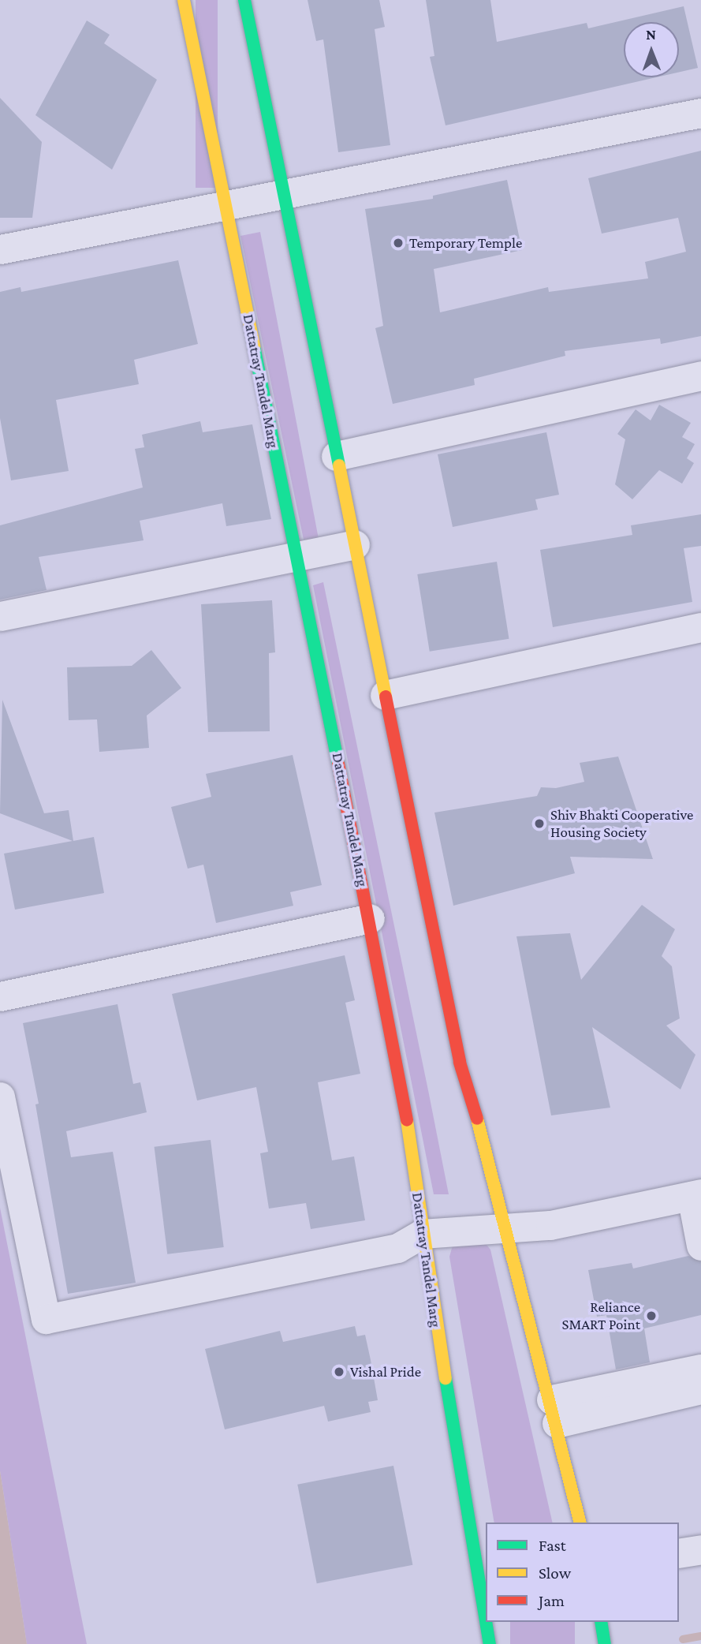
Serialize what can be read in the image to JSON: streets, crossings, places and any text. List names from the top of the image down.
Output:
{
  "streets": {
    "main road": ["Dattatray Tandel Marg"]
  },
  "places": [
    "Temporary Temple",
    "Shiv Bhakti Cooperative Housing Society",
    "Reliance SMART Point",
    "Vishal Pride"
  ],
  "legend": ["Fast", "Slow", "Jam"],
  "north": "top"
}
